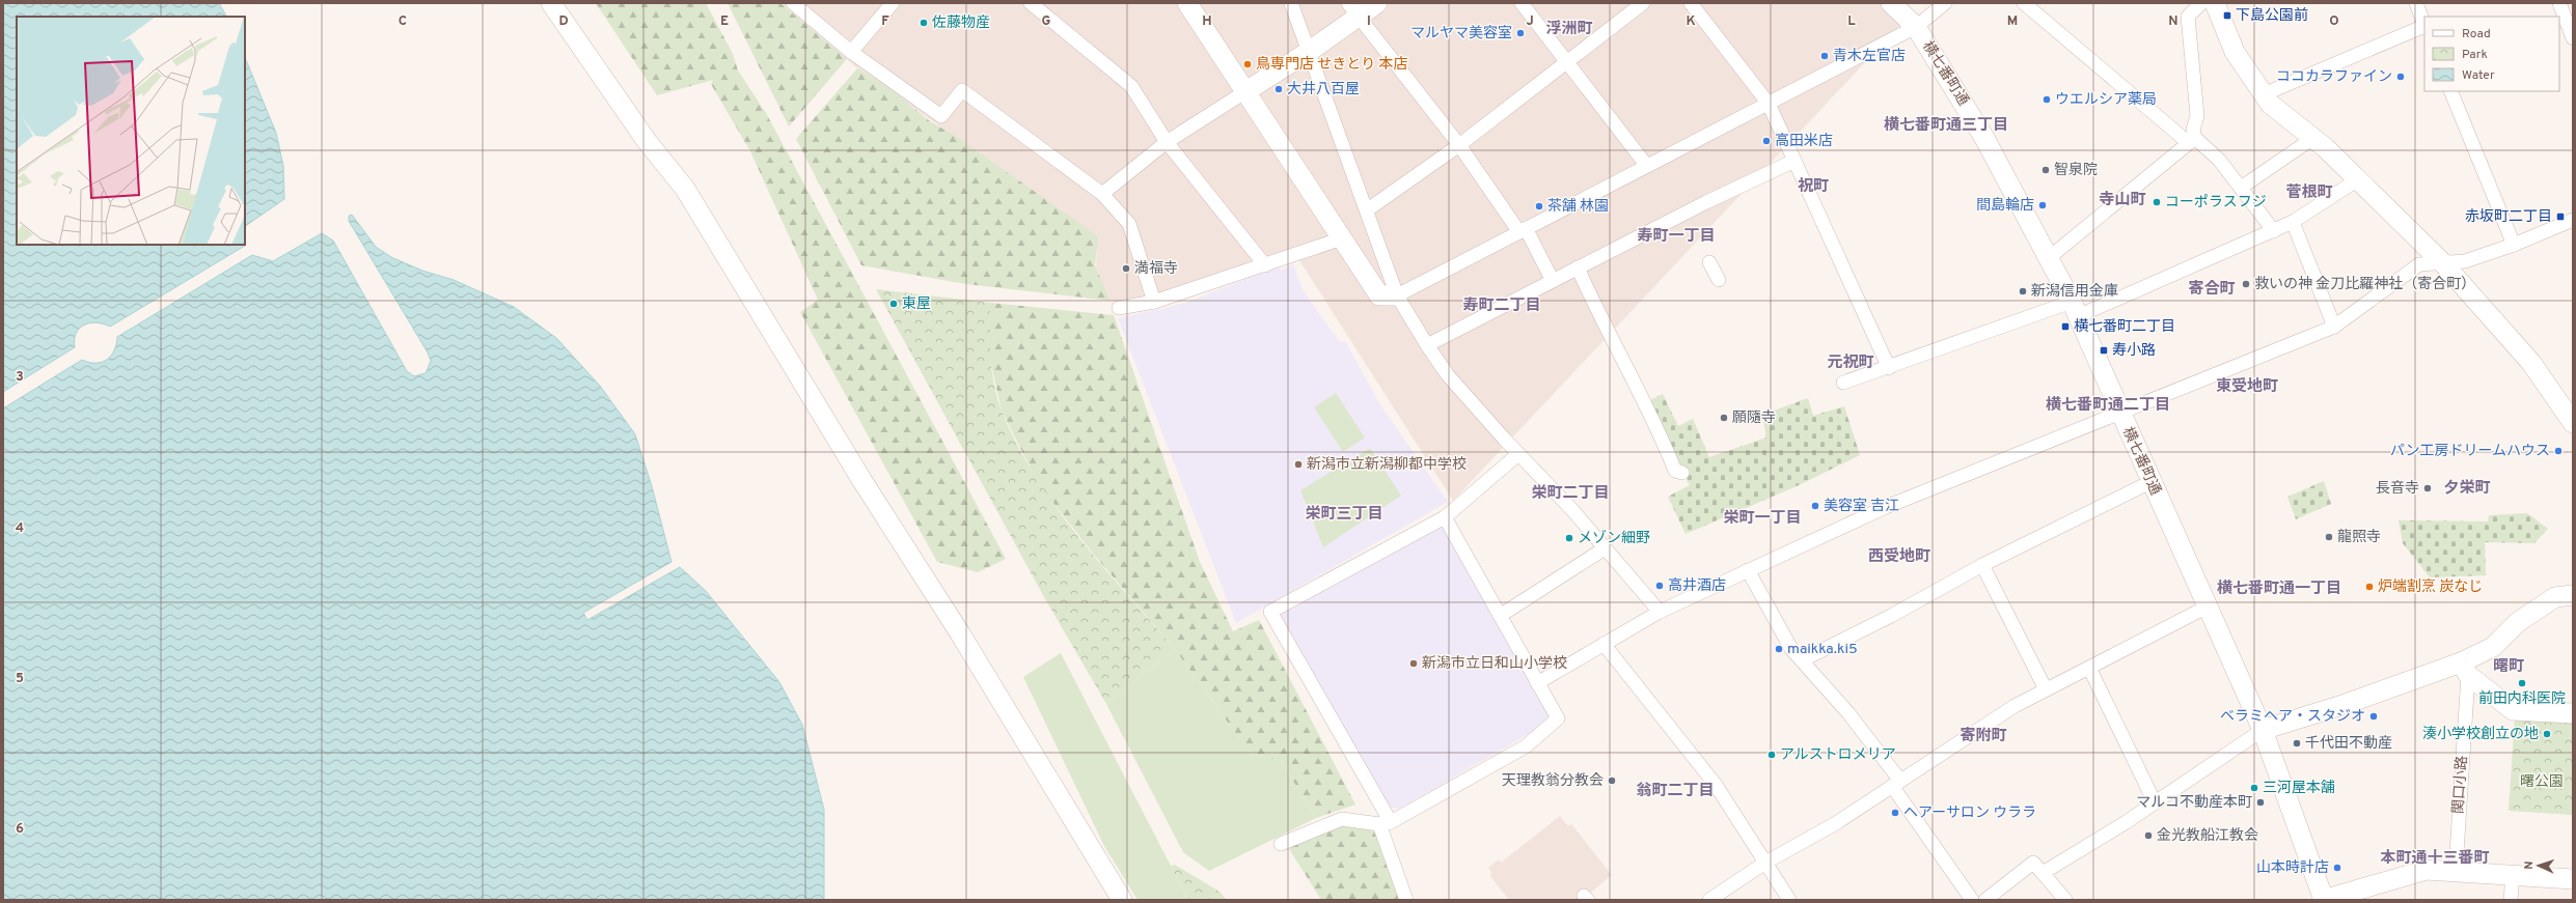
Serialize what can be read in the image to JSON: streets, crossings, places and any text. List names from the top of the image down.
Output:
{
  "streets": {
    "street": ["横七番町通", "関口小路"]
  },
  "districts": [
    "浮洲町",
    "横七番町通三丁目",
    "祝町",
    "菅根町",
    "寺山町",
    "寿町一丁目",
    "寄合町",
    "寿町二丁目",
    "元祝町",
    "東受地町",
    "横七番町通二丁目",
    "夕栄町",
    "栄町二丁目",
    "栄町三丁目",
    "栄町一丁目",
    "西受地町",
    "横七番町通一丁目",
    "曙町",
    "寄附町",
    "翁町二丁目",
    "本町通十三番町"
  ],
  "parks": ["曙公園"],
  "places": {
    "transit": [
      "下島公園前",
      "赤坂町二丁目",
      "横七番町二丁目",
      "寿小路"
    ],
    "other": [
      "佐藤物産",
      "マルヤマ美容室",
      "青木左官店",
      "鳥専門店 せきとり 本店",
      "ココカラファイン",
      "大井八百屋",
      "ウエルシア薬局",
      "高田米店",
      "智泉院",
      "コーポラスフジ",
      "間島輪店",
      "茶舗 林園",
      "満福寺",
      "救いの神 金刀比羅神社（寄合町）",
      "新潟信用金庫",
      "東屋",
      "願隨寺",
      "パン工房ドリームハウス",
      "新潟市立新潟柳都中学校",
      "長音寺",
      "美容室 吉江",
      "龍照寺",
      "メゾン細野",
      "高井酒店",
      "炉端割烹 炭なじ",
      "maikka.ki5",
      "新潟市立日和山小学校",
      "前田内科医院",
      "ベラミヘア・スタジオ",
      "湊小学校創立の地",
      "千代田不動産",
      "アルストロメリア",
      "天理教翁分教会",
      "三河屋本舗",
      "マルコ不動産本町",
      "ヘアーサロン ウララ",
      "金光教船江教会",
      "山本時計店"
    ]
  },
  "legend": ["Road", "Park", "Water"],
  "north": "left",
  "grid": {
    "columns": [
      "C",
      "D",
      "E",
      "F",
      "G",
      "H",
      "I",
      "J",
      "K",
      "L",
      "M",
      "N",
      "O"
    ],
    "rows": [
      "3",
      "4",
      "5",
      "6"
    ]
  }
}
